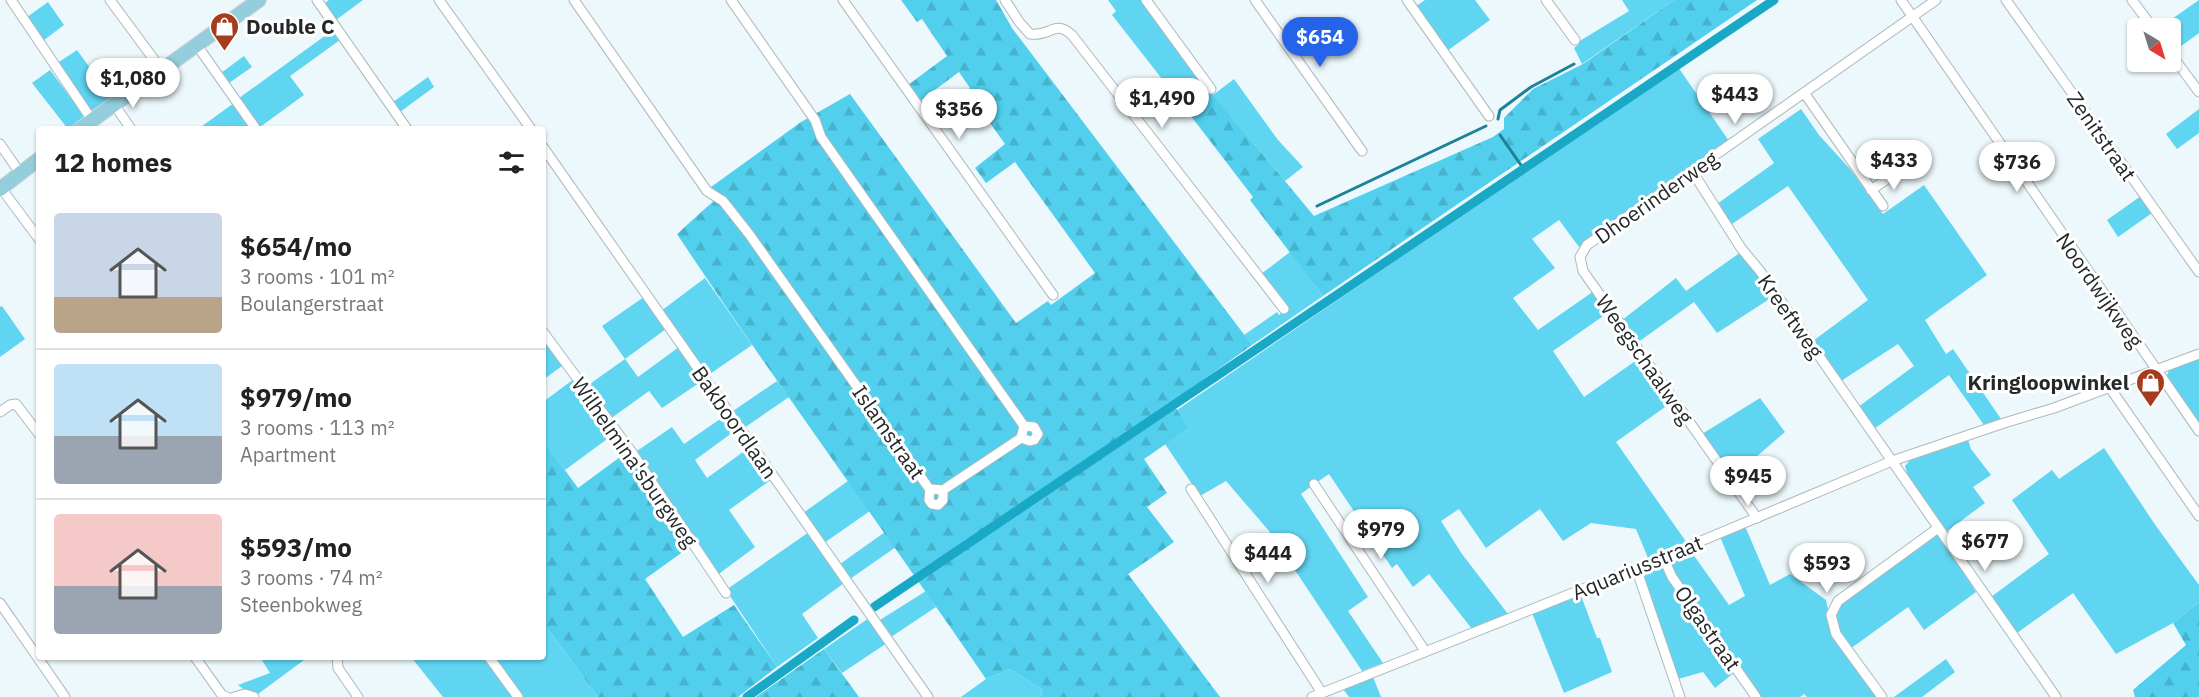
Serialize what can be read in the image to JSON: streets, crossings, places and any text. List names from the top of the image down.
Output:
{
  "streets": {
    "street": [
      "Zenitstraat",
      "Dhoerinderweg",
      "Noordwijkweg",
      "Kreeftweg",
      "Weegschaalweg",
      "Bakboordlaan",
      "Islamstraat",
      "Wilhelmina'sburgweg",
      "Aquariusstraat",
      "Olgastraat"
    ]
  },
  "crossings": [
    ["Dhoerinderweg", "Noordwijkweg"],
    ["Dhoerinderweg", "Kreeftweg"],
    ["Dhoerinderweg", "Weegschaalweg"],
    ["Noordwijkweg", "Aquariusstraat"],
    ["Kreeftweg", "Aquariusstraat"],
    ["Weegschaalweg", "Aquariusstraat"],
    ["Aquariusstraat", "Olgastraat"]
  ],
  "places": {
    "shop": ["Double C", "Kringloopwinkel"]
  },
  "north": "bottom right",
  "page": {
    "price": [
      "$654",
      "$1,080",
      "$443",
      "$1,490",
      "$356",
      "$433",
      "$736",
      "$945",
      "$979",
      "$677",
      "$444",
      "$593"
    ],
    "heading": "12 homes",
    "list": [
      {
        "name": "$654/mo",
        "note": "3 rooms · 101 m² · Boulangerstraat"
      },
      {
        "name": "$979/mo",
        "note": "3 rooms · 113 m² · Apartment"
      },
      {
        "name": "$593/mo",
        "note": "3 rooms · 74 m² · Steenbokweg"
      }
    ]
  }
}
